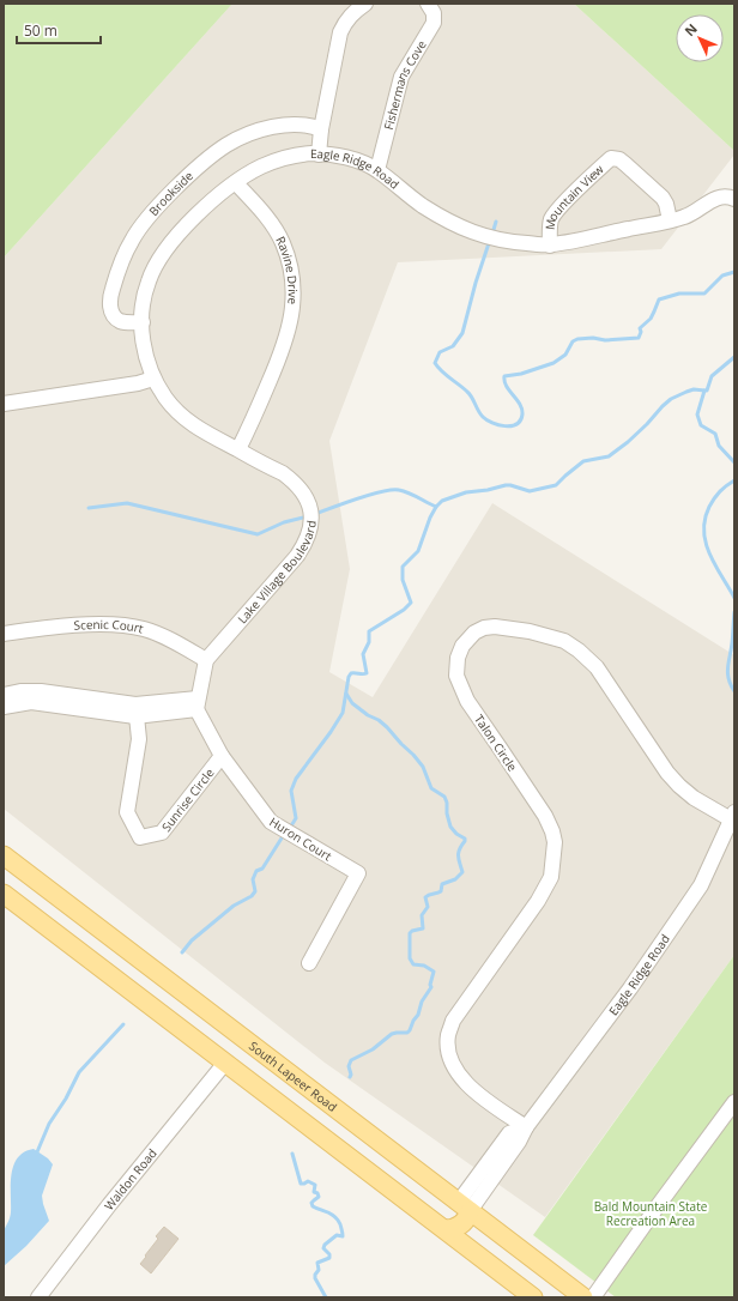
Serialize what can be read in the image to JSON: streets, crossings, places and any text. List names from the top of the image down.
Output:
{
  "streets": {
    "main road": ["South Lapeer Road"],
    "street": [
      "Fishermans Cove",
      "Eagle Ridge Road",
      "Brookside",
      "Mountain View",
      "Ravine Drive",
      "Lake Village Boulevard",
      "Scenic Court",
      "Talon Circle",
      "Sunrise Circle",
      "Huron Court",
      "Waldon Road"
    ]
  },
  "crossings": [
    ["Fishermans Cove", "Eagle Ridge Road"],
    ["Eagle Ridge Road", "Brookside"],
    ["Eagle Ridge Road", "Mountain View"],
    ["Eagle Ridge Road", "Ravine Drive"],
    ["Eagle Ridge Road", "Lake Village Boulevard"],
    ["Eagle Ridge Road", "Talon Circle"],
    ["Eagle Ridge Road", "South Lapeer Road"],
    ["Ravine Drive", "Lake Village Boulevard"],
    ["Lake Village Boulevard", "Scenic Court"],
    ["Lake Village Boulevard", "Huron Court"],
    ["Sunrise Circle", "Huron Court"]
  ],
  "parks": ["Bald Mountain State Recreation Area"],
  "scale_bar": "50 m",
  "north": "top left"
}
